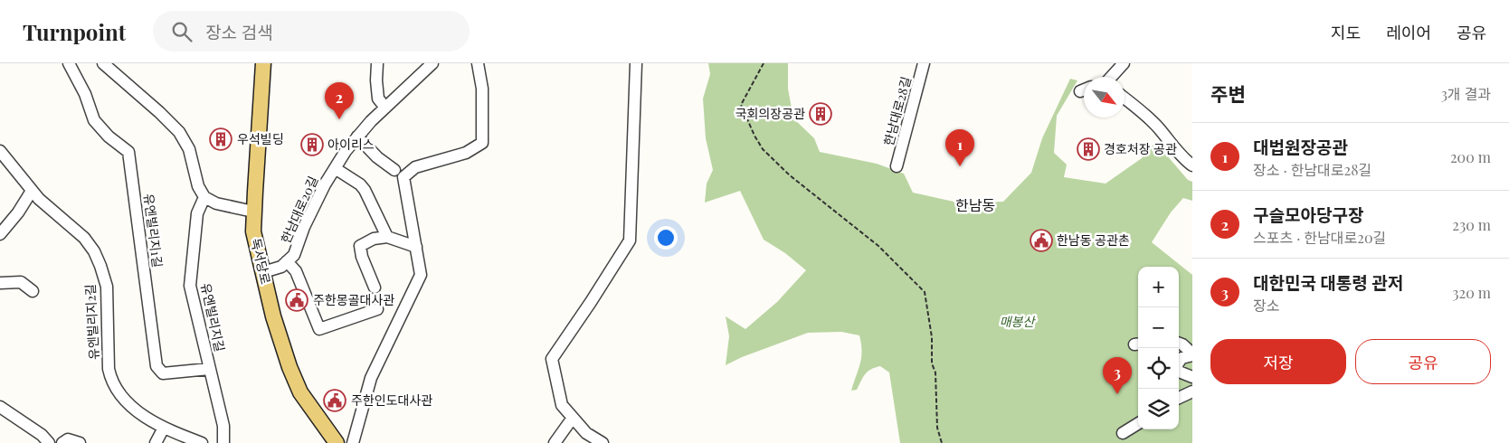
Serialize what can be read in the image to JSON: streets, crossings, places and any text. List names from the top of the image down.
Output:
{
  "streets": {
    "main road": ["독서당로"],
    "street": [
      "한남대로28길",
      "한남대로20길",
      "유엔빌리지1길",
      "유엔빌리지길",
      "유엔빌리지2길"
    ]
  },
  "crossings": [
    ["한남대로20길", "독서당로"],
    ["유엔빌리지1길", "유엔빌리지길"]
  ],
  "districts": ["한남동"],
  "parks": ["매봉산"],
  "places": {
    "building": [
      "국회의장공관",
      "우석빌딩",
      "아이리스",
      "경호처장 공관"
    ],
    "public building": ["한남동 공관촌", "주한몽골대사관", "주한인도대사관"]
  },
  "north": "bottom right",
  "page": {
    "header": "Turnpoint",
    "search": "장소 검색",
    "nav": ["지도", "레이어", "공유"],
    "heading": ["주변", "3개 결과"],
    "pins": ["2", "1", "3"],
    "list": [
      {
        "mark": "1",
        "name": "대법원장공관",
        "note": "장소 · 한남대로28길",
        "value": "200 m"
      },
      {
        "mark": "2",
        "name": "구슬모아당구장",
        "note": "스포츠 · 한남대로20길",
        "value": "230 m"
      },
      {
        "mark": "3",
        "name": "대한민국 대통령 관저",
        "note": "장소",
        "value": "320 m"
      }
    ],
    "map_buttons": ["+", "−"],
    "buttons": ["저장", "공유"]
  }
}
